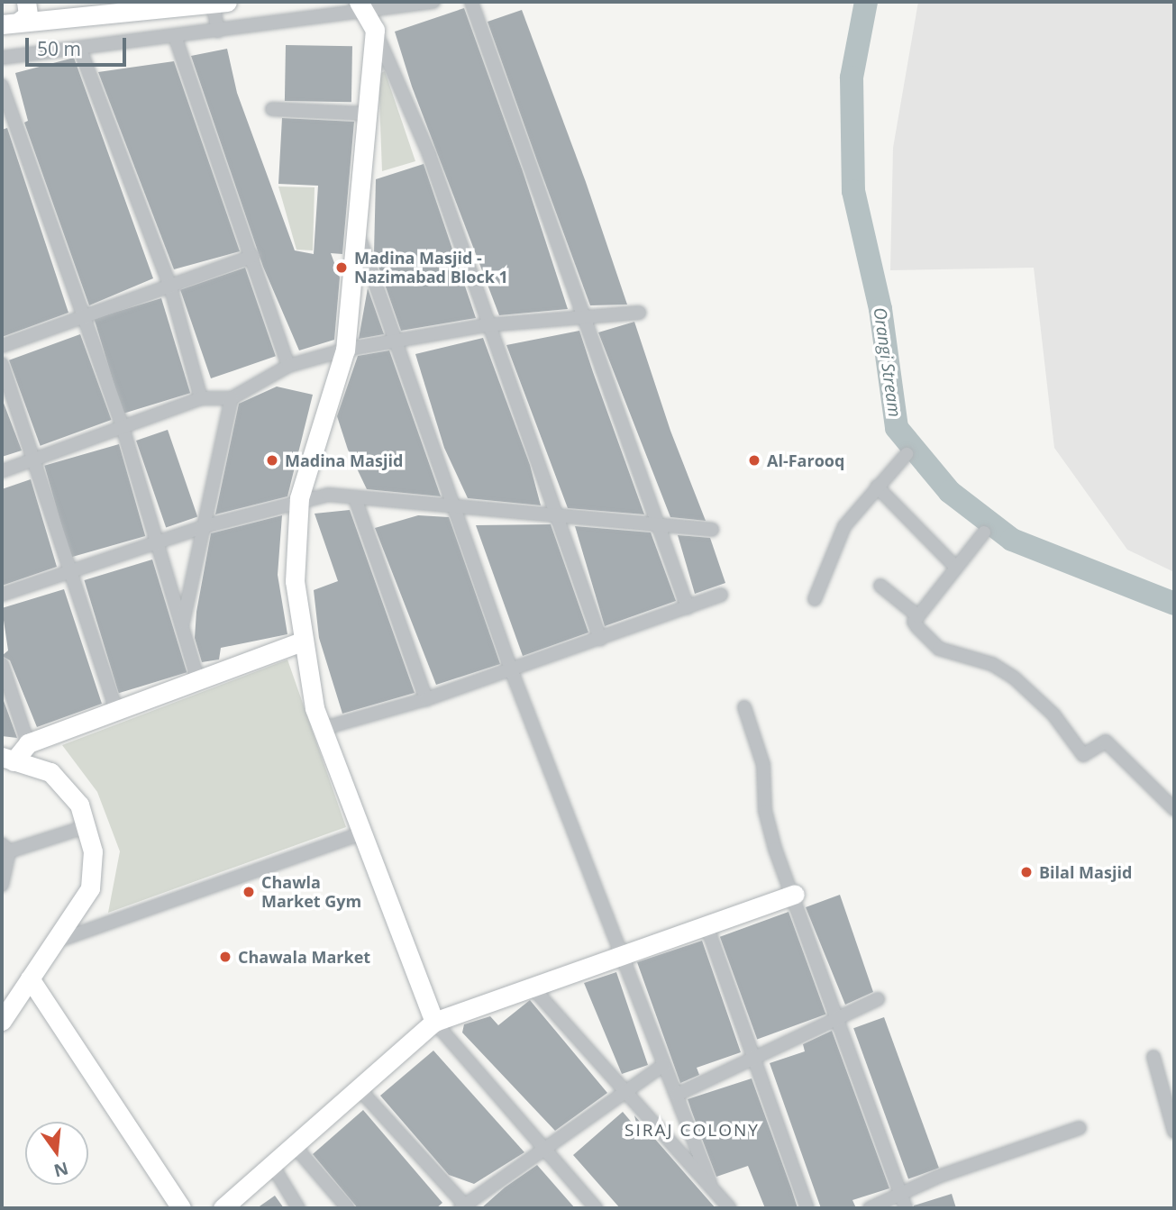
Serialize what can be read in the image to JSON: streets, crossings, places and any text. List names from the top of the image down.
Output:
{
  "districts": ["SIRAJ COLONY"],
  "water": ["Orangi Stream"],
  "places": [
    "Madina Masjid - Nazimabad Block 1",
    "Madina Masjid",
    "Al-Farooq",
    "Bilal Masjid",
    "Chawla Market Gym",
    "Chawala Market"
  ],
  "scale_bar": "50 m",
  "north": "bottom"
}
